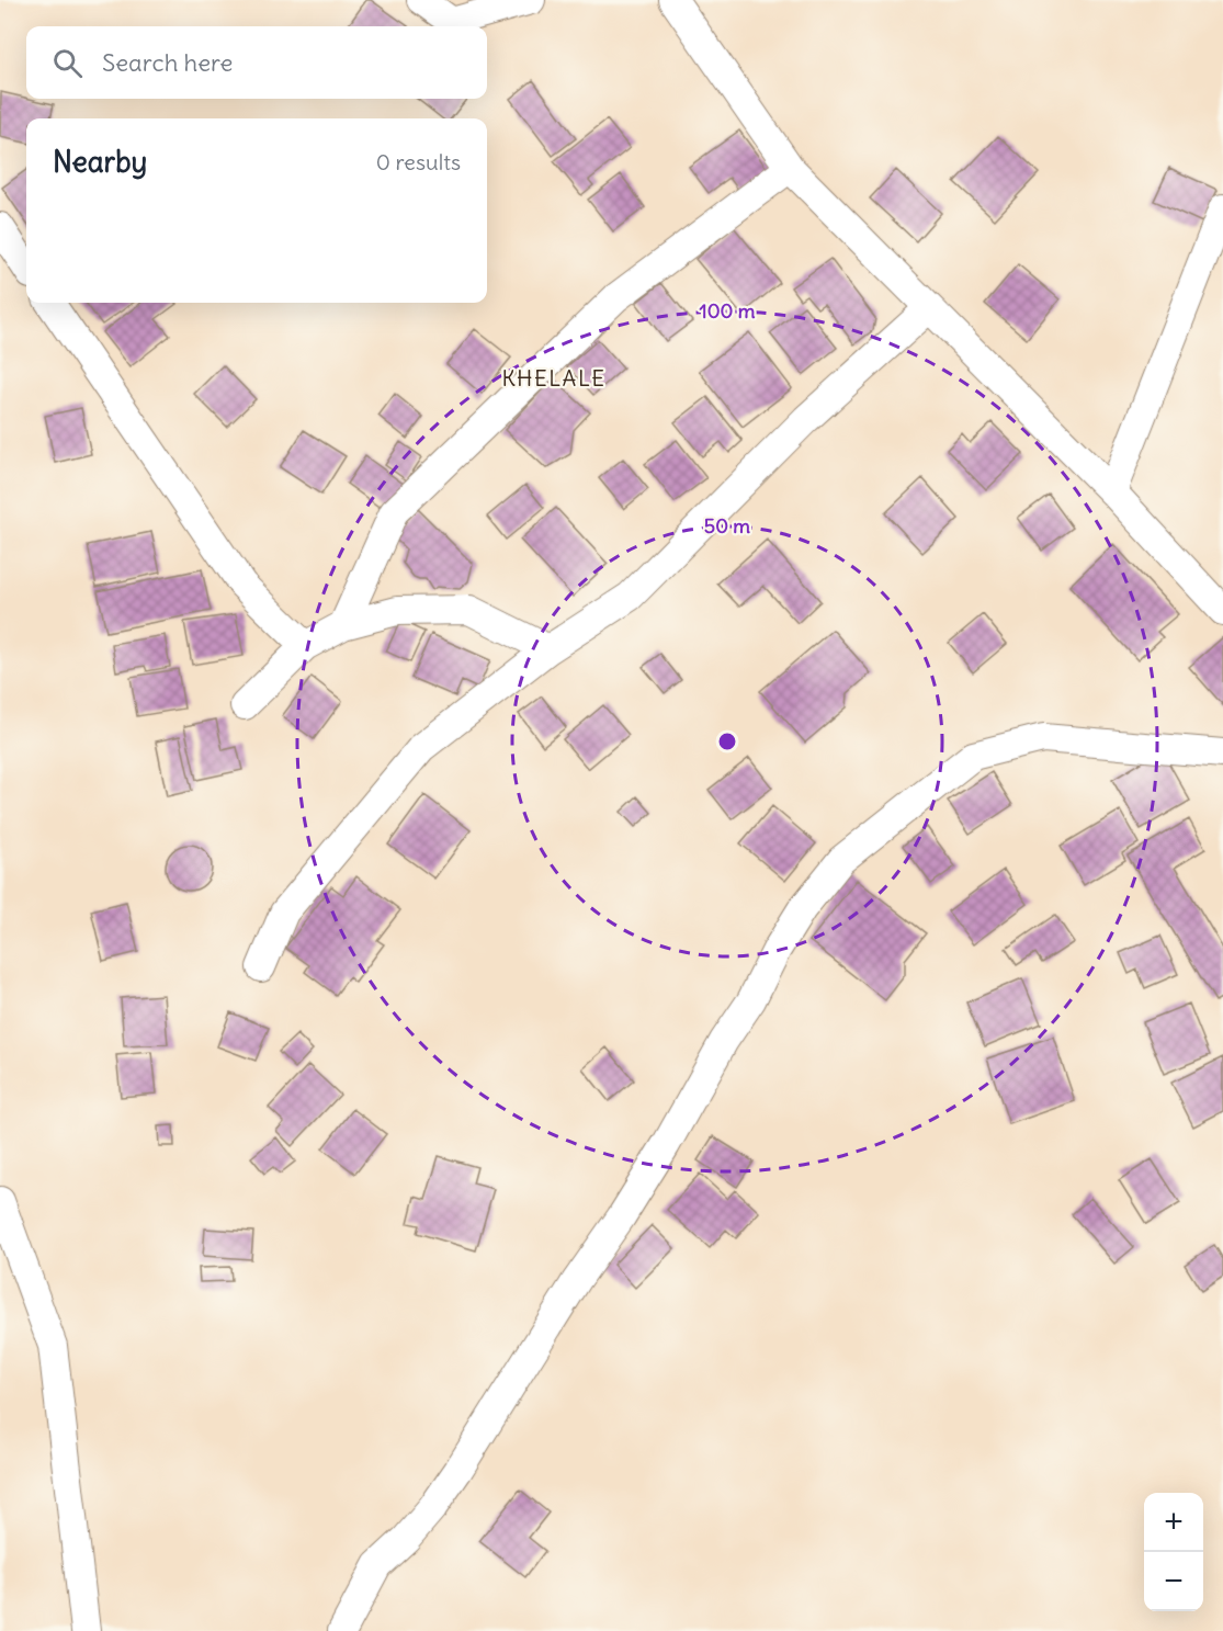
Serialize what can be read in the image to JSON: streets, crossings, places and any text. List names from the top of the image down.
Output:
{
  "districts": ["KHELALE"],
  "page": {
    "search": "Search here",
    "heading": ["Nearby", "0 results"],
    "map_buttons": ["+", "−"]
  },
  "rings": ["100 m", "50 m"]
}
